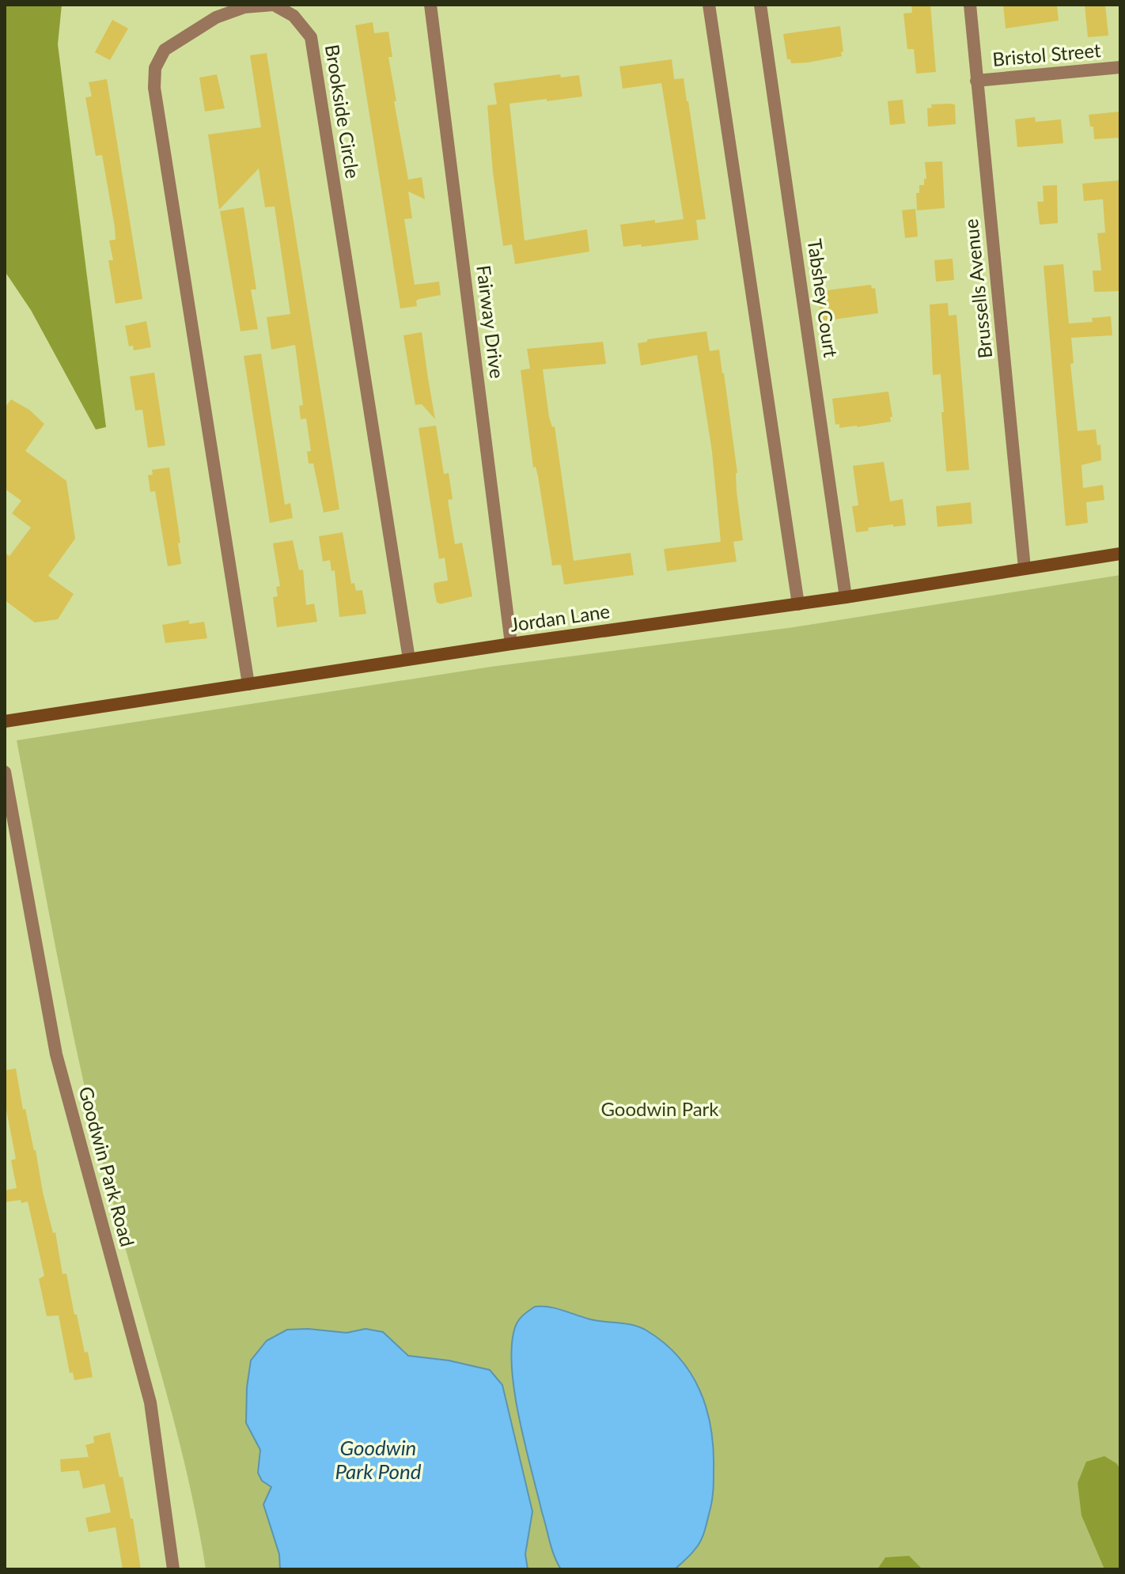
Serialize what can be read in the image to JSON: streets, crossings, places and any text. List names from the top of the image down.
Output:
{
  "streets": {
    "main road": ["Jordan Lane"],
    "street": [
      "Bristol Street",
      "Brookside Circle",
      "Brussells Avenue",
      "Tabshey Court",
      "Fairway Drive",
      "Goodwin Park Road"
    ]
  },
  "crossings": [
    ["Bristol Street", "Brussells Avenue"],
    ["Brookside Circle", "Jordan Lane"],
    ["Brussells Avenue", "Jordan Lane"],
    ["Tabshey Court", "Jordan Lane"],
    ["Fairway Drive", "Jordan Lane"]
  ],
  "water": ["Goodwin Park Pond"],
  "parks": ["Goodwin Park"]
}
